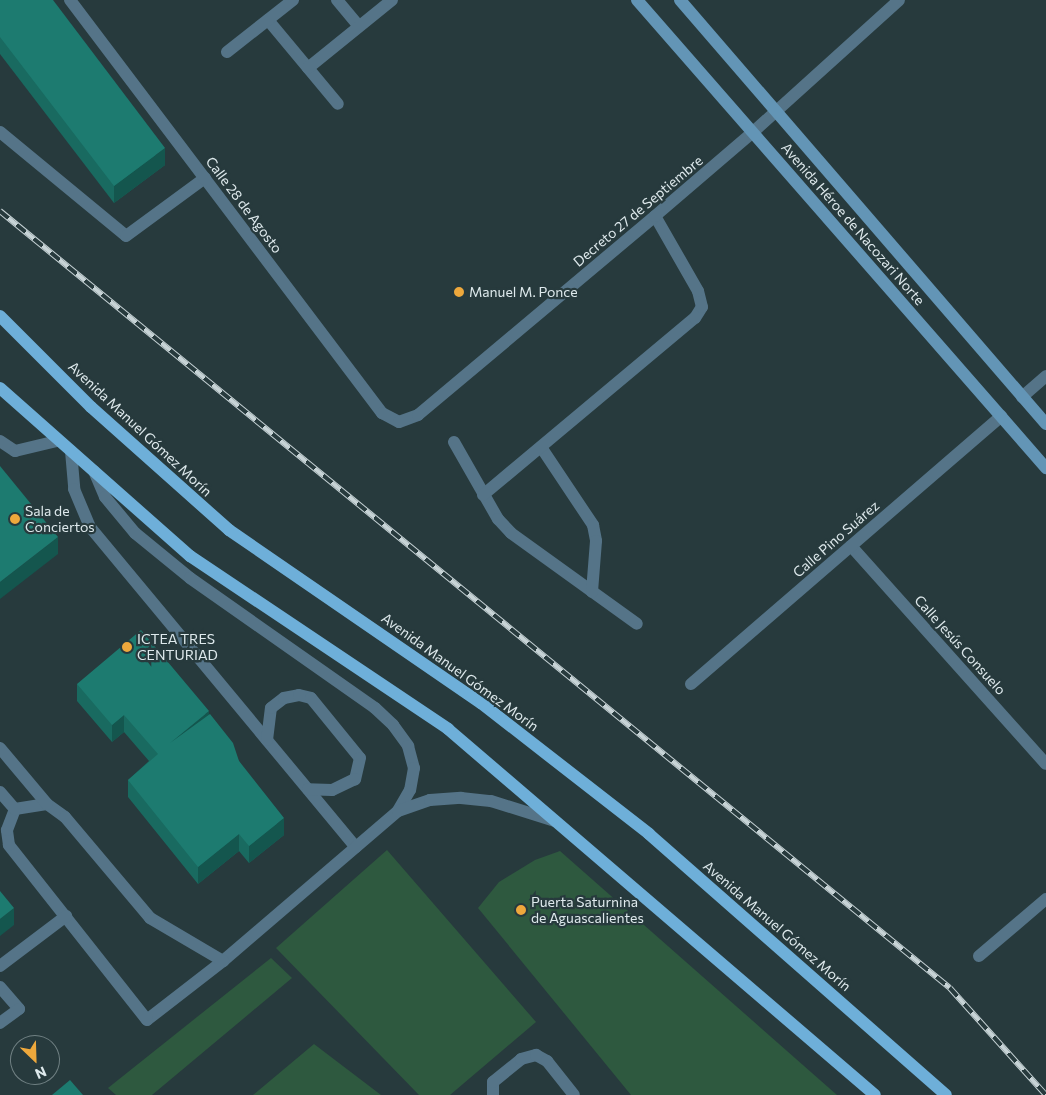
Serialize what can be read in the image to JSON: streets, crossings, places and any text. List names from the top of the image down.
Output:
{
  "streets": {
    "main road": ["Avenida Héroe de Nacozari Norte", "Avenida Manuel Gómez Morín"],
    "street": [
      "Calle 28 de Agosto",
      "Decreto 27 de Septiembre",
      "Calle Pino Suárez",
      "Calle Jesús Consuelo"
    ]
  },
  "crossings": [
    ["Calle 28 de Agosto", "Decreto 27 de Septiembre"],
    ["Decreto 27 de Septiembre", "Avenida Héroe de Nacozari Norte"],
    ["Avenida Héroe de Nacozari Norte", "Calle Pino Suárez"],
    ["Calle Pino Suárez", "Calle Jesús Consuelo"]
  ],
  "places": [
    "Manuel M. Ponce",
    "Sala de Conciertos",
    "ICTEA TRES CENTURIAD",
    "Puerta Saturnina de Aguascalientes"
  ],
  "north": "bottom right"
}
